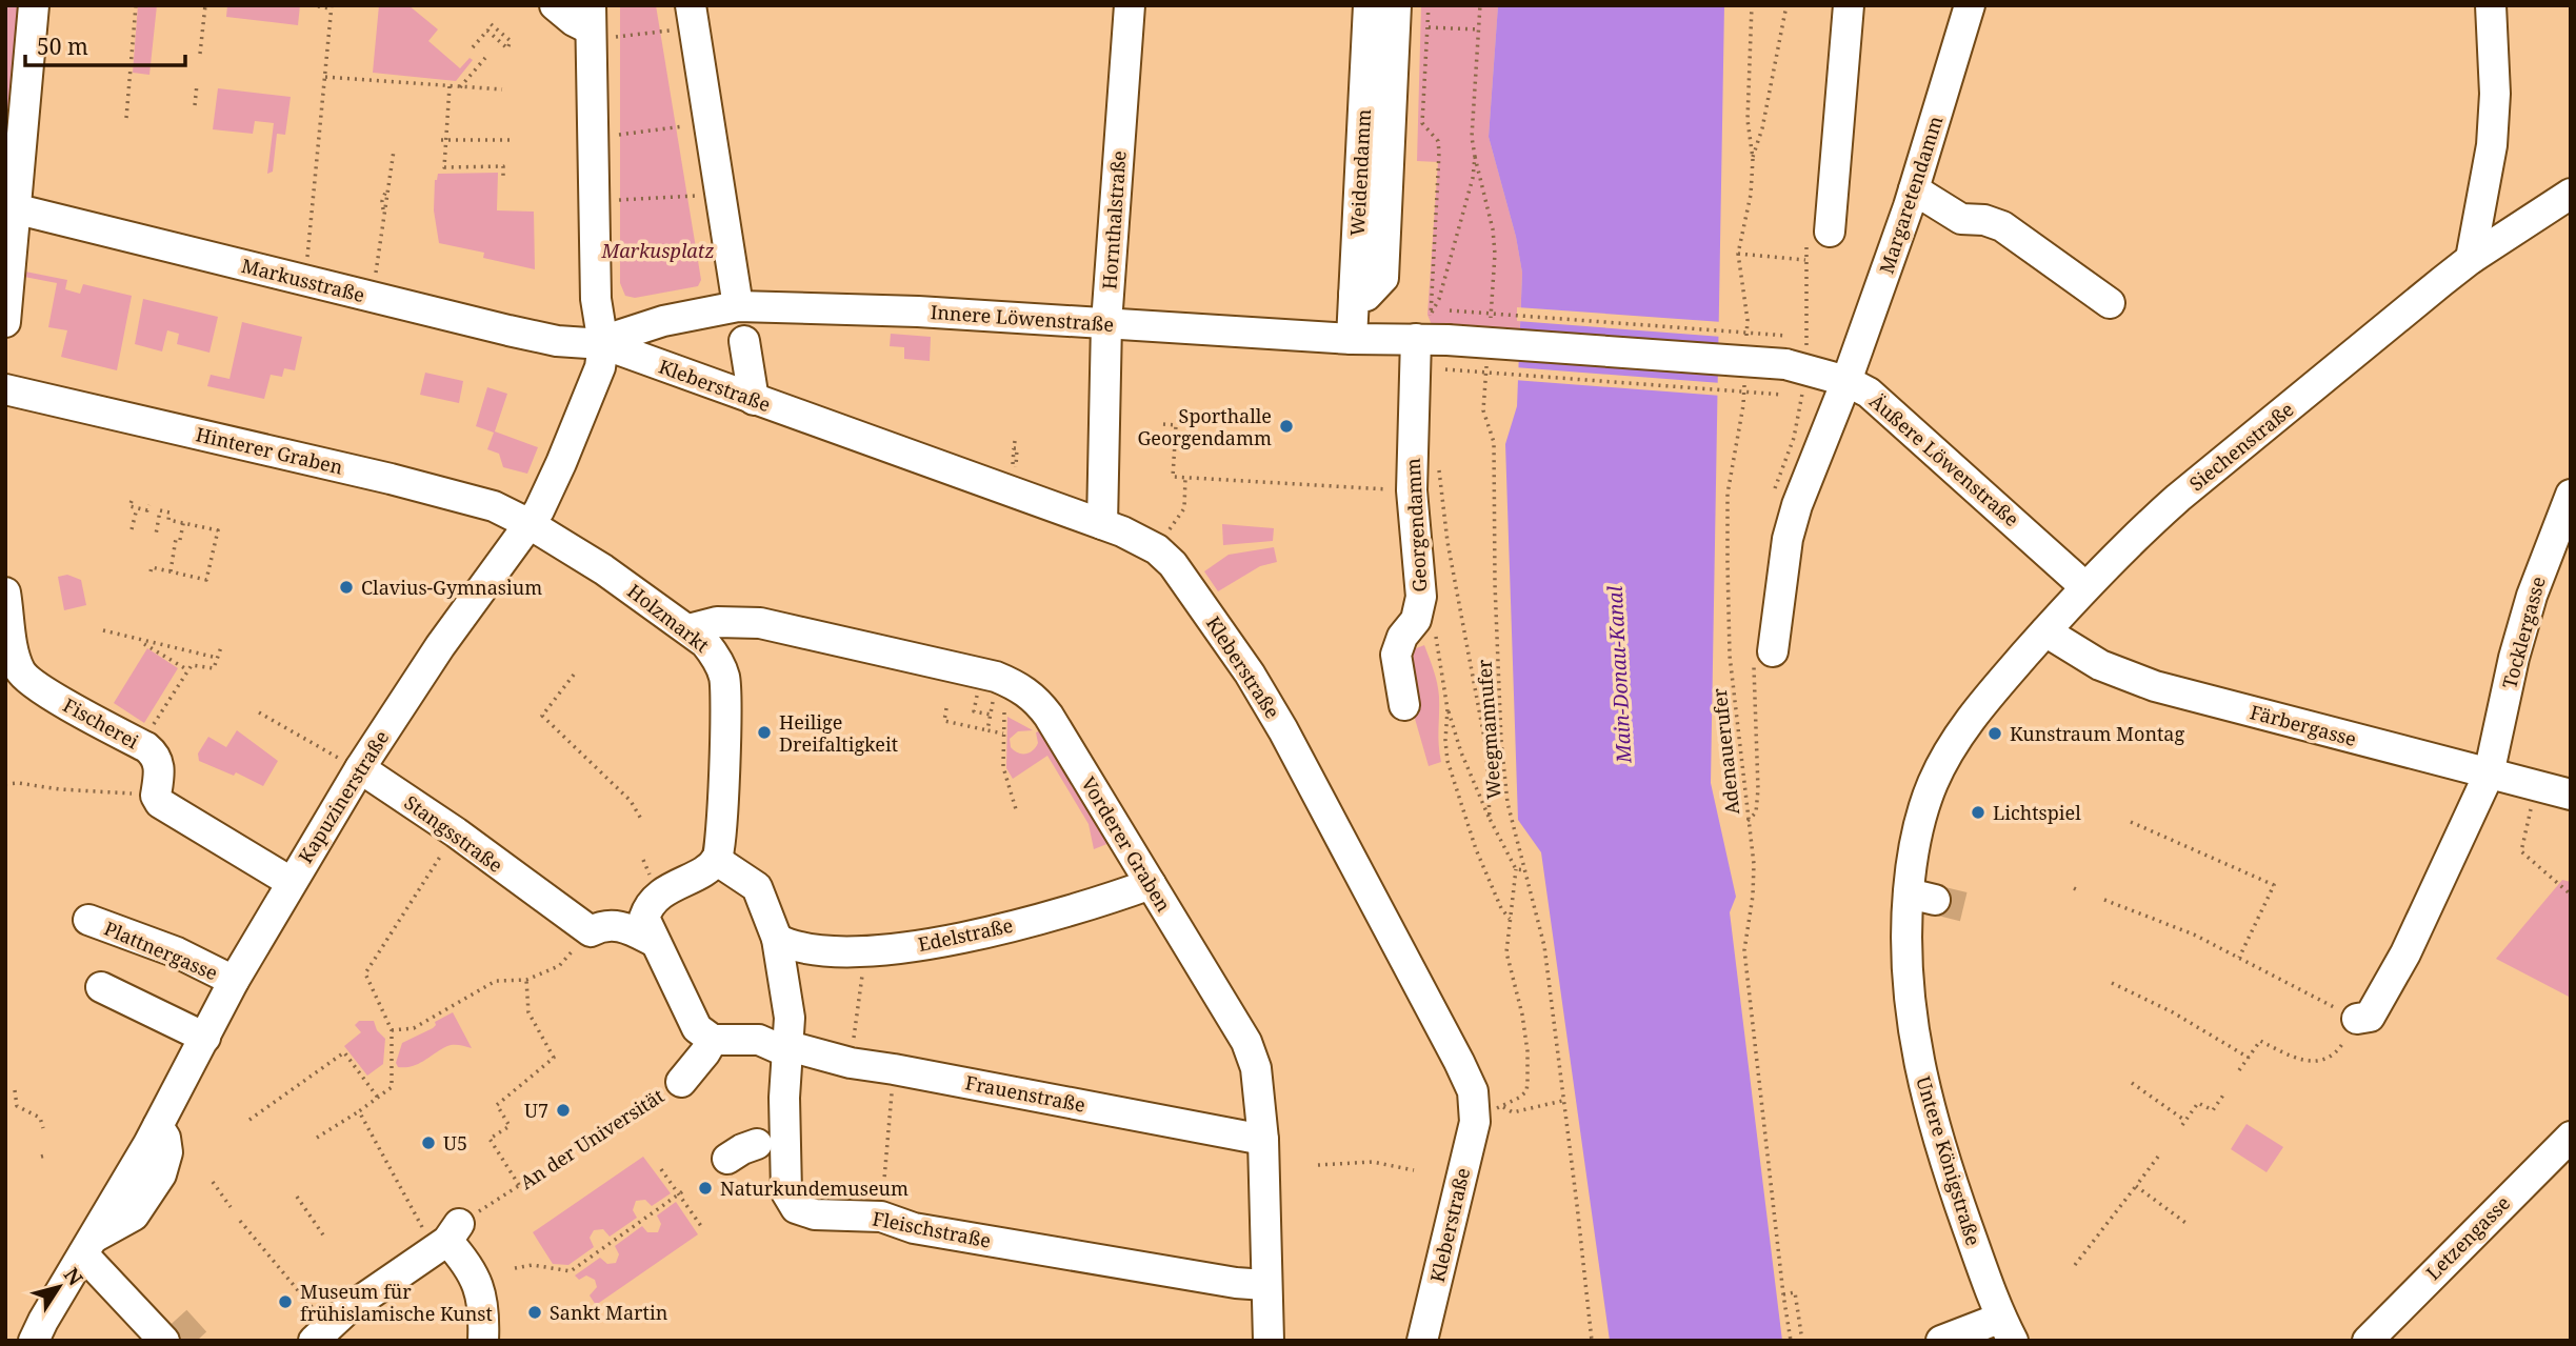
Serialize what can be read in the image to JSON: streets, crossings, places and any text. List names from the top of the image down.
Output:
{
  "streets": {
    "street": [
      "Weidendamm",
      "Margaretendamm",
      "Hornthalstraße",
      "Markusstraße",
      "Innere Löwenstraße",
      "Kleberstraße",
      "Siechenstraße",
      "Hinterer Graben",
      "Äußere Löwenstraße",
      "Georgendamm",
      "Holzmarkt",
      "Tocklergasse",
      "Fischerei",
      "Färbergasse",
      "Kapuzinerstraße",
      "Stangsstraße",
      "Vorderer Graben",
      "Edelstraße",
      "Plattnergasse",
      "Frauenstraße",
      "An der Universität",
      "Untere Königstraße",
      "Fleischstraße",
      "Letzengasse"
    ],
    "path": ["Weegmannufer", "Adenauerufer"]
  },
  "crossings": [
    ["Weidendamm", "Innere Löwenstraße"],
    ["Margaretendamm", "Äußere Löwenstraße"],
    ["Hornthalstraße", "Innere Löwenstraße"],
    ["Hornthalstraße", "Kleberstraße"],
    ["Markusstraße", "Innere Löwenstraße"],
    ["Markusstraße", "Kleberstraße"],
    ["Markusstraße", "Kapuzinerstraße"],
    ["Innere Löwenstraße", "Kleberstraße"],
    ["Innere Löwenstraße", "Äußere Löwenstraße"],
    ["Innere Löwenstraße", "Georgendamm"],
    ["Innere Löwenstraße", "Kapuzinerstraße"],
    ["Kleberstraße", "Kapuzinerstraße"],
    ["Siechenstraße", "Äußere Löwenstraße"],
    ["Siechenstraße", "Färbergasse"],
    ["Siechenstraße", "Untere Königstraße"],
    ["Hinterer Graben", "Holzmarkt"],
    ["Hinterer Graben", "Kapuzinerstraße"],
    ["Holzmarkt", "Kapuzinerstraße"],
    ["Holzmarkt", "Vorderer Graben"],
    ["Holzmarkt", "Fleischstraße"],
    ["Tocklergasse", "Färbergasse"],
    ["Kapuzinerstraße", "Stangsstraße"],
    ["Kapuzinerstraße", "Plattnergasse"],
    ["Vorderer Graben", "Edelstraße"],
    ["Vorderer Graben", "Frauenstraße"],
    ["Vorderer Graben", "Fleischstraße"],
    ["Edelstraße", "Fleischstraße"],
    ["Frauenstraße", "An der Universität"],
    ["Frauenstraße", "Fleischstraße"]
  ],
  "water": ["Main-Donau-Kanal"],
  "parks": ["Markusplatz"],
  "places": [
    "Sporthalle Georgendamm",
    "Clavius-Gymnasium",
    "Heilige Dreifaltigkeit",
    "Kunstraum Montag",
    "Lichtspiel",
    "U7",
    "U5",
    "Naturkundemuseum",
    "Museum für frühislamische Kunst",
    "Sankt Martin"
  ],
  "scale_bar": "50 m",
  "north": "top right"
}
